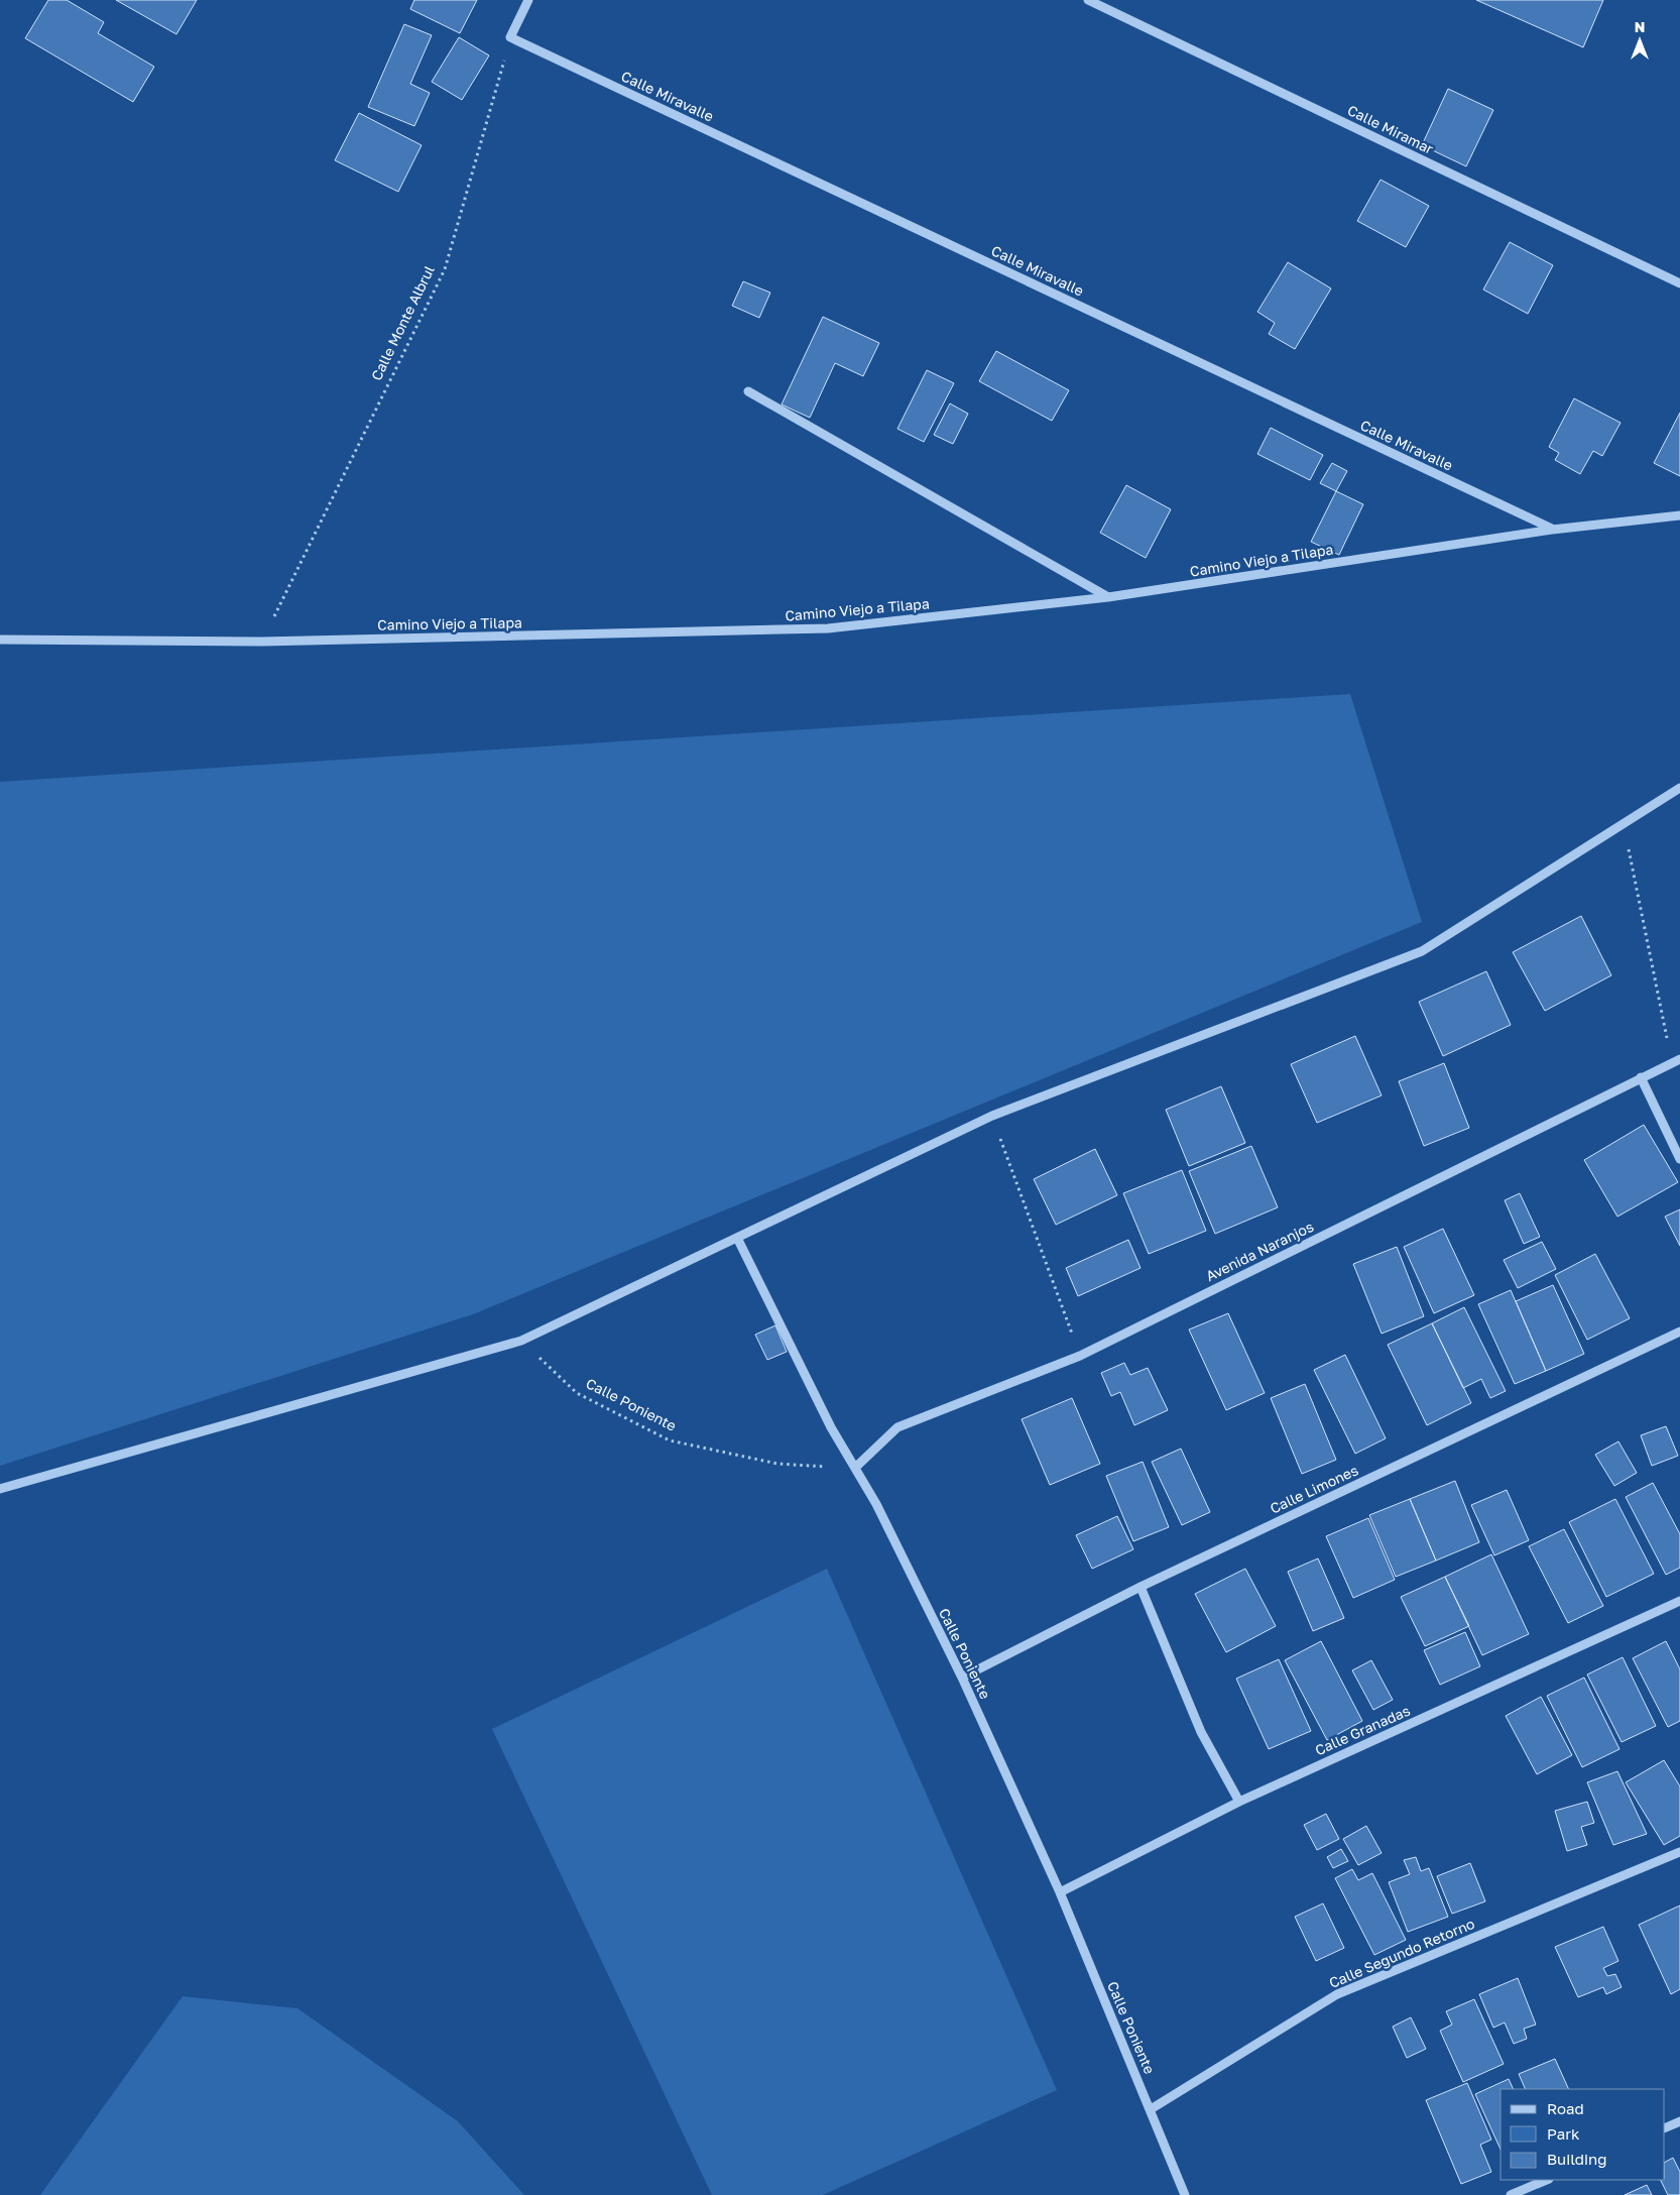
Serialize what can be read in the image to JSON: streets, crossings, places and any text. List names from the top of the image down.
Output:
{
  "streets": {
    "street": [
      "Calle Miravalle",
      "Calle Miramar",
      "Camino Viejo a Tilapa",
      "Avenida Naranjos",
      "Calle Poniente",
      "Calle Limones",
      "Calle Granadas",
      "Calle Segundo Retorno"
    ],
    "path": ["Calle Monte Albrul"]
  },
  "crossings": [
    ["Calle Miravalle", "Calle Monte Albrul"],
    ["Calle Miravalle", "Camino Viejo a Tilapa"],
    ["Calle Monte Albrul", "Camino Viejo a Tilapa"],
    ["Avenida Naranjos", "Calle Poniente"],
    ["Calle Poniente", "Calle Limones"],
    ["Calle Poniente", "Calle Granadas"],
    ["Calle Poniente", "Calle Segundo Retorno"]
  ],
  "legend": ["Road", "Park", "Building"],
  "north": "top"
}
